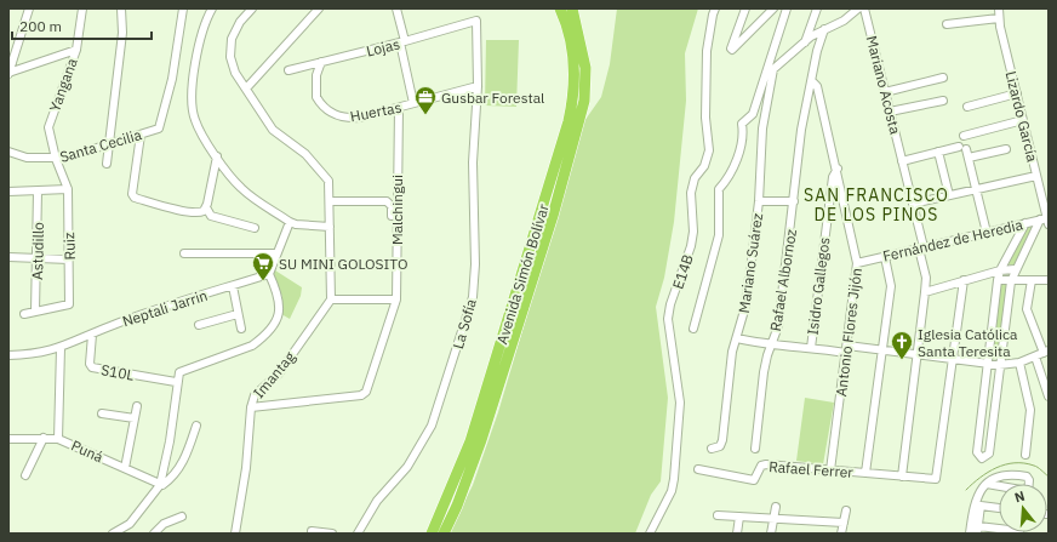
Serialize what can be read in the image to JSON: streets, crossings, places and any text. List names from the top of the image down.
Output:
{
  "streets": {
    "highway": ["Avenida Simón Bolívar"],
    "street": [
      "Lojas",
      "Yangana",
      "Mariano Acosta",
      "Huertas",
      "Lizardo García",
      "Santa Cecilia",
      "Malchingui",
      "Fernández de Heredia",
      "Ruiz",
      "Astudillo",
      "Mariano Suárez",
      "E14B",
      "Rafael Albornoz",
      "Isidro Gallegos",
      "Neptali Jarrin",
      "La Sofía",
      "Antonio Flores Jijón",
      "S10L",
      "Imantag",
      "Puná",
      "Rafael Ferrer"
    ]
  },
  "crossings": [
    ["Lojas", "Huertas"],
    ["Lojas", "La Sofía"],
    ["Yangana", "Santa Cecilia"],
    ["Yangana", "Ruiz"],
    ["Mariano Acosta", "Fernández de Heredia"],
    ["Mariano Acosta", "Rafael Ferrer"],
    ["Huertas", "Malchingui"],
    ["Huertas", "La Sofía"],
    ["Lizardo García", "Fernández de Heredia"],
    ["Malchingui", "Imantag"],
    ["Fernández de Heredia", "Antonio Flores Jijón"],
    ["Ruiz", "Astudillo"],
    ["Rafael Albornoz", "Antonio Flores Jijón"],
    ["Isidro Gallegos", "Antonio Flores Jijón"],
    ["Neptali Jarrin", "S10L"],
    ["Antonio Flores Jijón", "Rafael Ferrer"]
  ],
  "districts": ["SAN FRANCISCO DE LOS PINOS"],
  "places": {
    "office": ["Gusbar Forestal"],
    "supermarket": ["SU MINI GOLOSITO"],
    "church": ["Iglesia Católica Santa Teresita"]
  },
  "scale_bar": "200 m",
  "north": "top"
}
